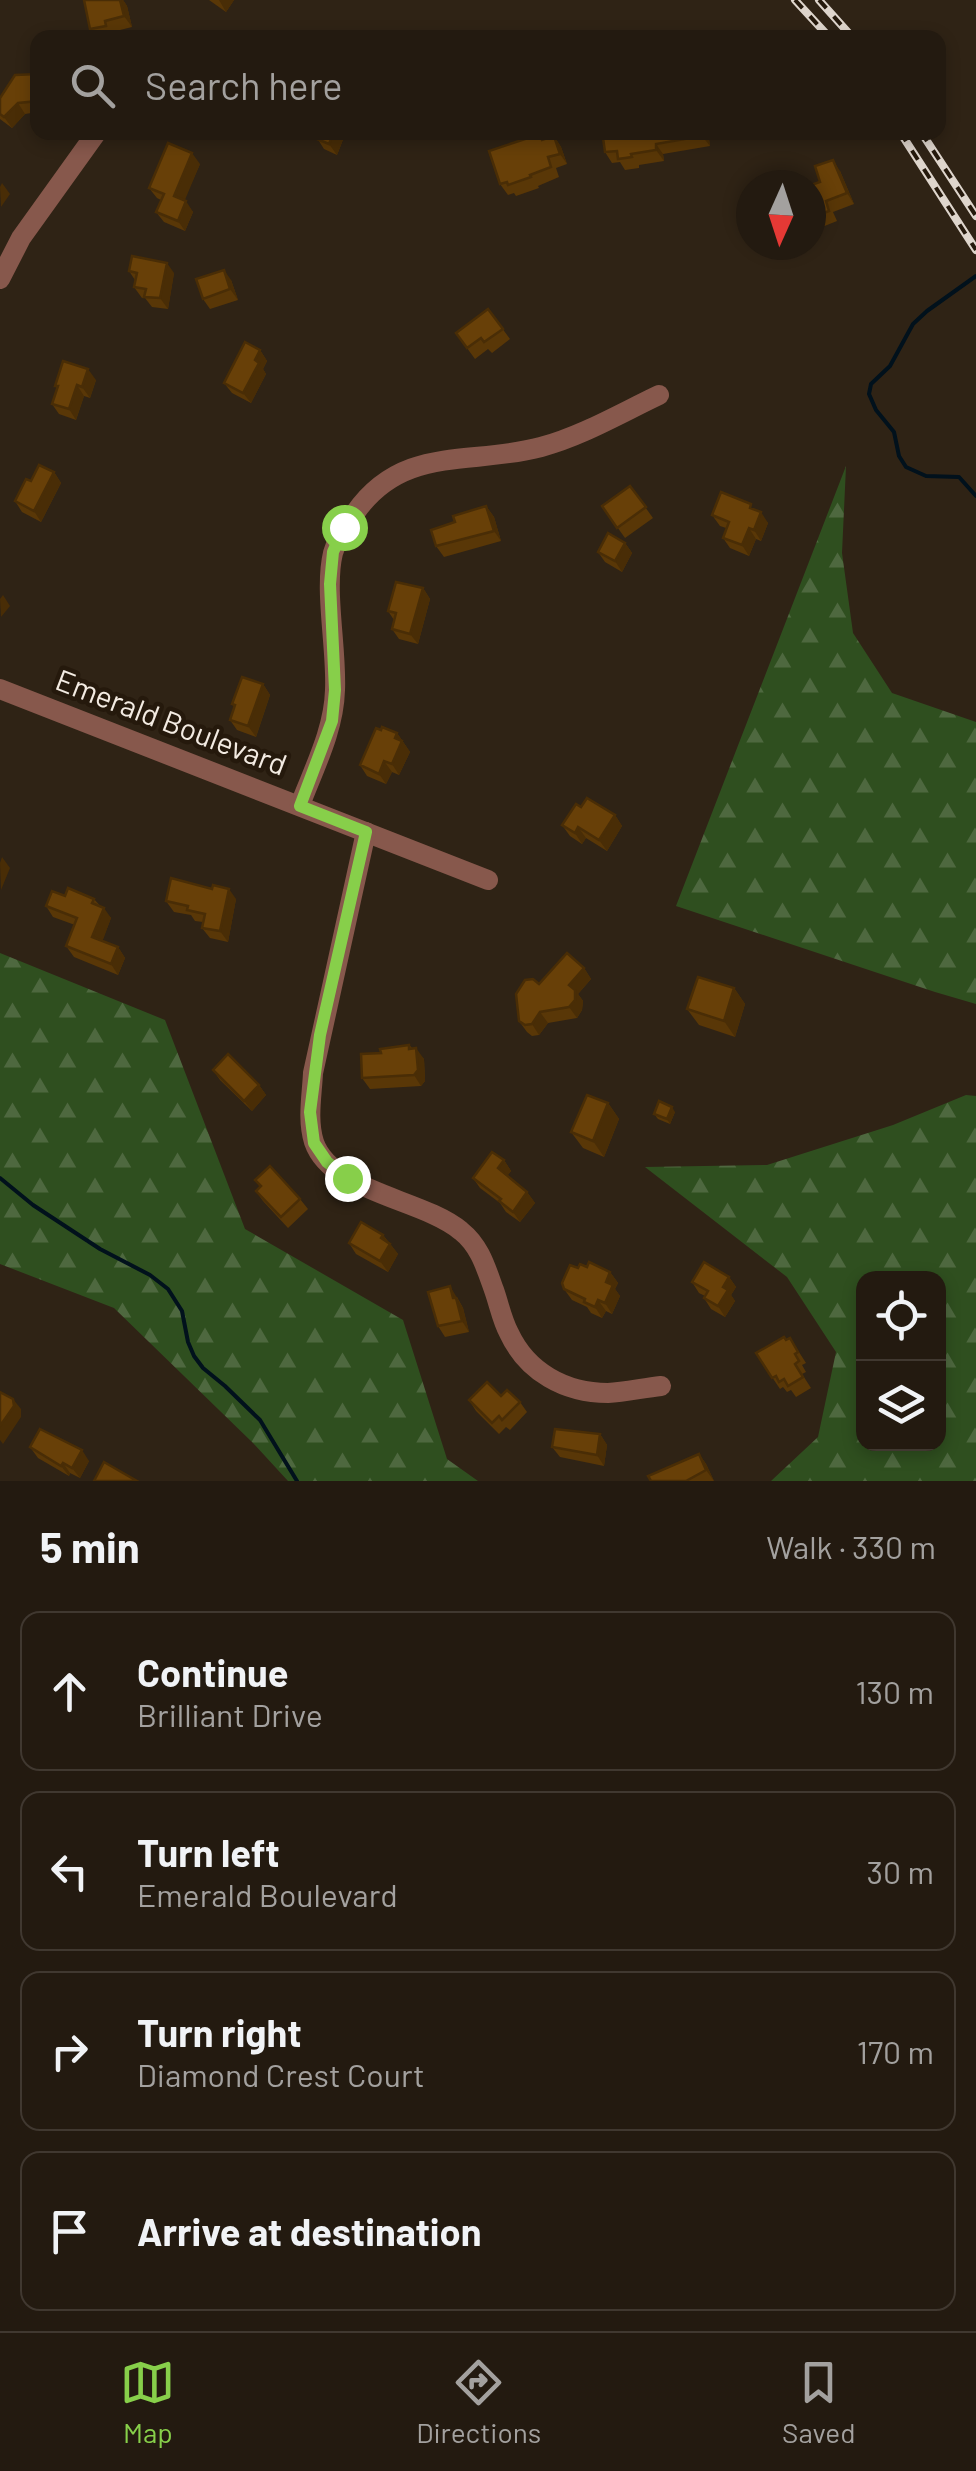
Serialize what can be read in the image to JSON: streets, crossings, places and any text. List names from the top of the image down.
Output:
{
  "streets": {
    "street": ["Emerald Boulevard"]
  },
  "north": "bottom",
  "page": {
    "search": "Search here",
    "heading": ["5 min", "Walk · 330 m"],
    "list": [
      ["Continue", "Brilliant Drive", "130 m"],
      ["Turn left", "Emerald Boulevard", "30 m"],
      ["Turn right", "Diamond Crest Court", "170 m"],
      "Arrive at destination"
    ],
    "nav": ["Map", "Directions", "Saved"]
  }
}
